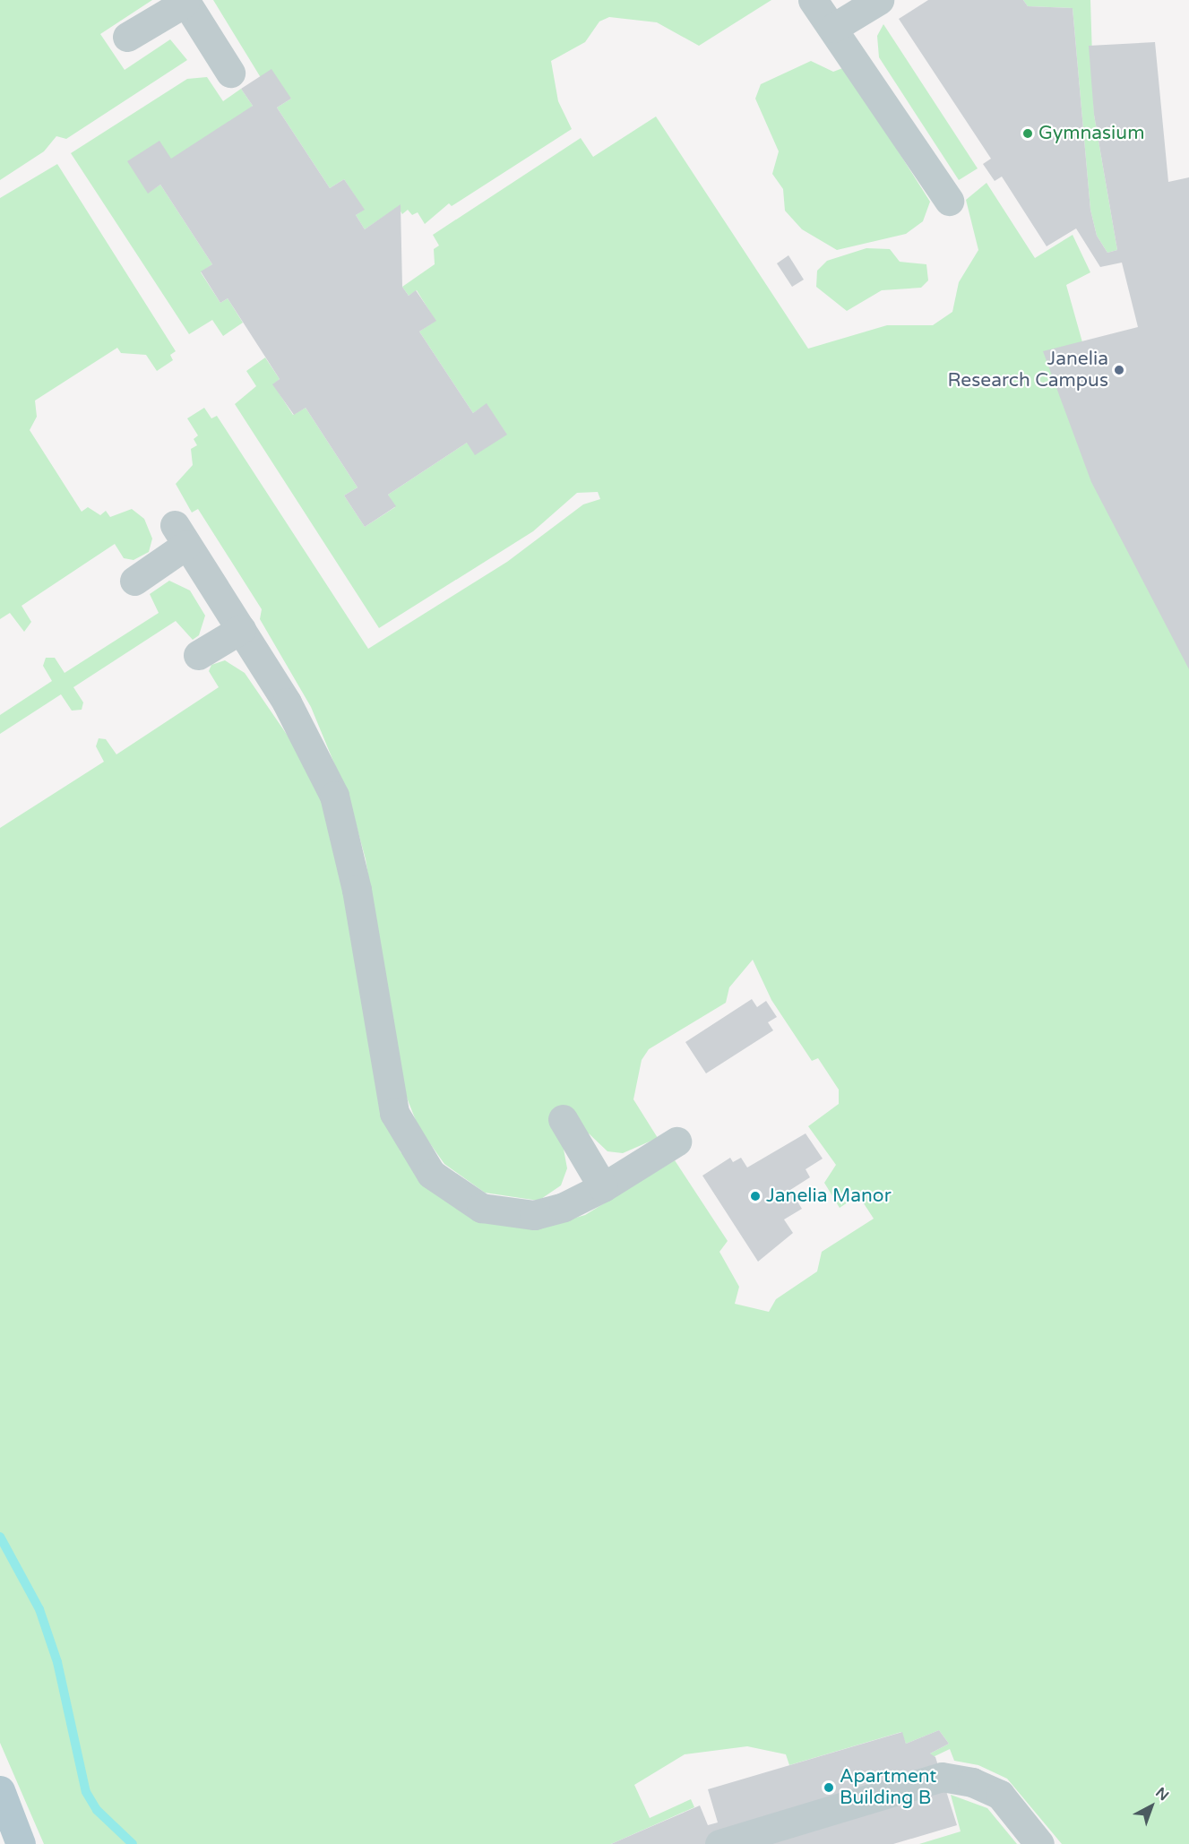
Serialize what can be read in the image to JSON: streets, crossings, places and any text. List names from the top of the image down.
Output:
{
  "places": [
    "Gymnasium",
    "Janelia Research Campus",
    "Janelia Manor",
    "Apartment Building B"
  ],
  "north": "top right"
}
